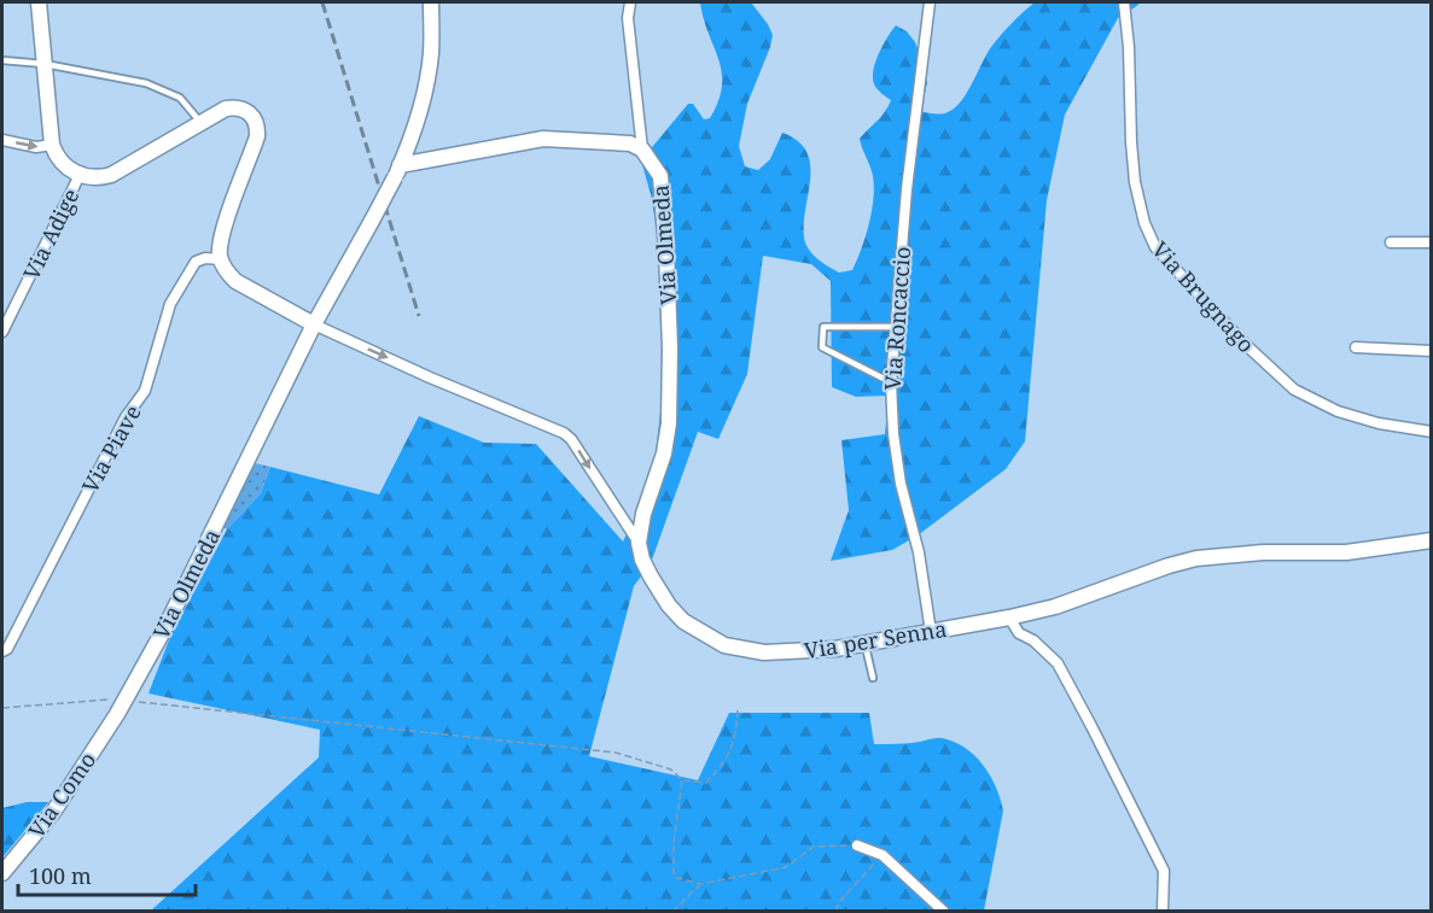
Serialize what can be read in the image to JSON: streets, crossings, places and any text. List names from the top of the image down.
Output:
{
  "streets": {
    "street": [
      "Via Adige",
      "Via Olmeda",
      "Via Brugnago",
      "Via Roncaccio",
      "Via Piave",
      "Via per Senna",
      "Via Como"
    ]
  },
  "crossings": [
    ["Via Olmeda", "Via per Senna"],
    ["Via Olmeda", "Via Como"],
    ["Via Roncaccio", "Via per Senna"]
  ],
  "scale_bar": "100 m"
}
